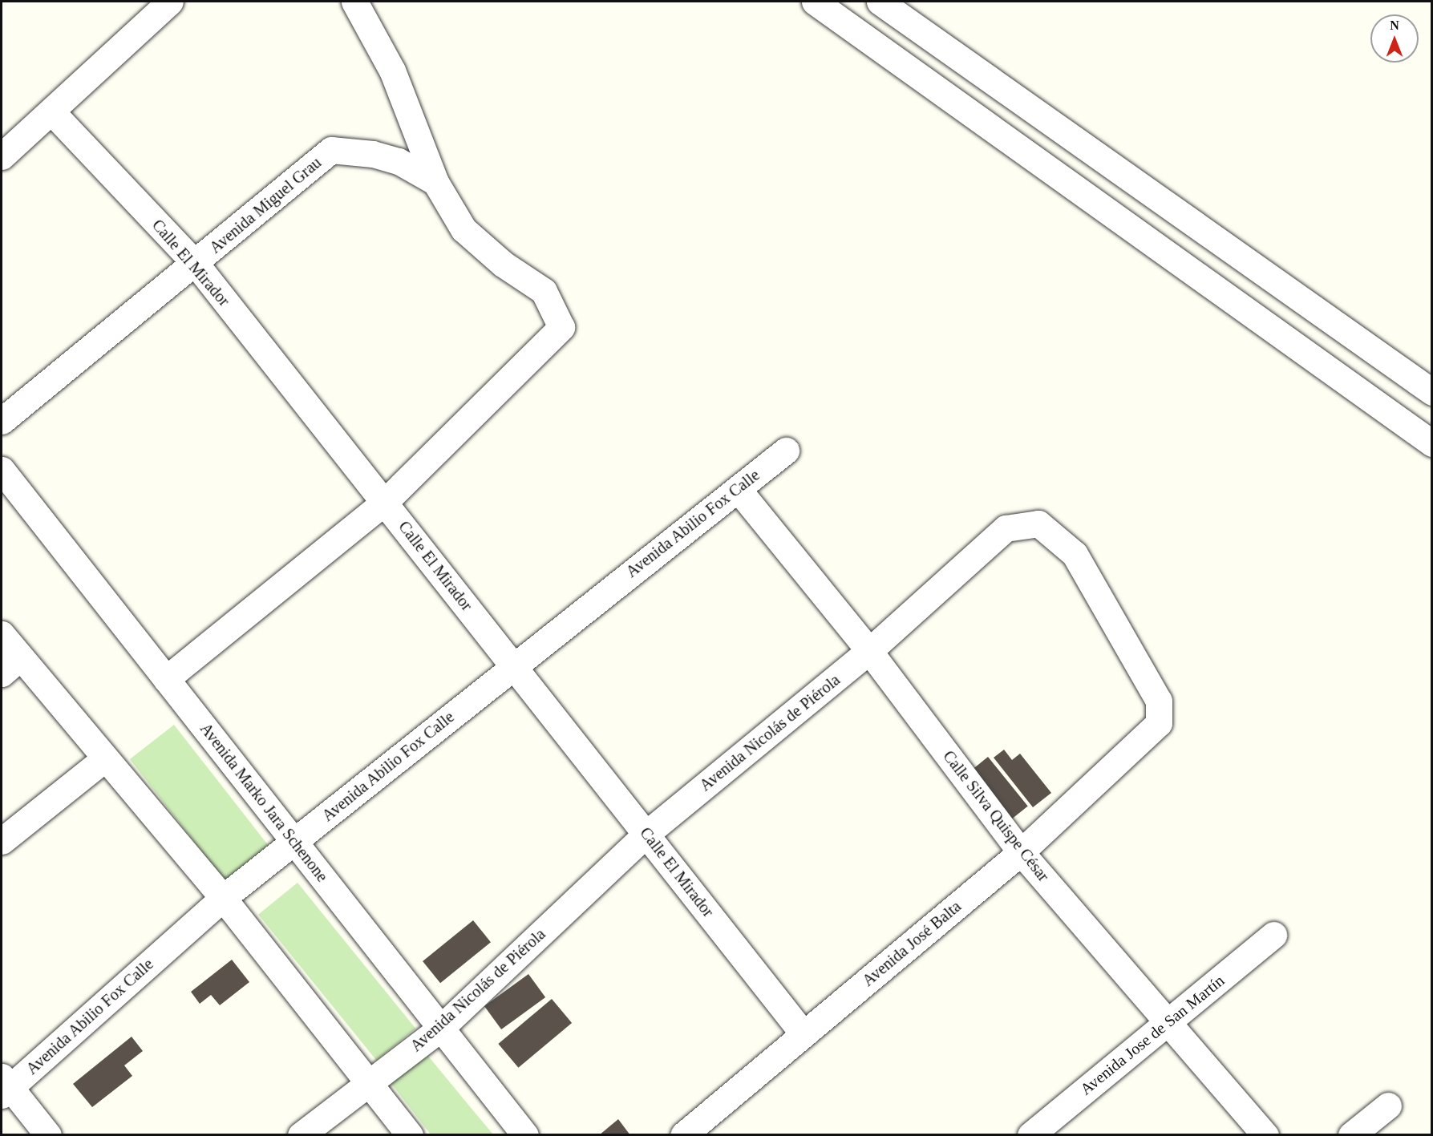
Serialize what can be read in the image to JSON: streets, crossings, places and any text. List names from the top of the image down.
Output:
{
  "streets": {
    "street": [
      "Avenida Miguel Grau",
      "Calle El Mirador",
      "Avenida Abilio Fox Calle",
      "Avenida Nicolás de Piérola",
      "Avenida Marko Jara Schenone",
      "Calle Silva Quispe César",
      "Avenida José Balta",
      "Avenida Jose de San Martín"
    ]
  },
  "crossings": [
    ["Avenida Miguel Grau", "Calle El Mirador"],
    ["Calle El Mirador", "Avenida Abilio Fox Calle"],
    ["Calle El Mirador", "Avenida Nicolás de Piérola"],
    ["Calle El Mirador", "Avenida José Balta"],
    ["Avenida Abilio Fox Calle", "Avenida Marko Jara Schenone"],
    ["Avenida Abilio Fox Calle", "Calle Silva Quispe César"],
    ["Avenida Nicolás de Piérola", "Avenida Marko Jara Schenone"],
    ["Avenida Nicolás de Piérola", "Calle Silva Quispe César"],
    ["Avenida Nicolás de Piérola", "Avenida José Balta"],
    ["Calle Silva Quispe César", "Avenida José Balta"],
    ["Calle Silva Quispe César", "Avenida Jose de San Martín"]
  ],
  "north": "top"
}
